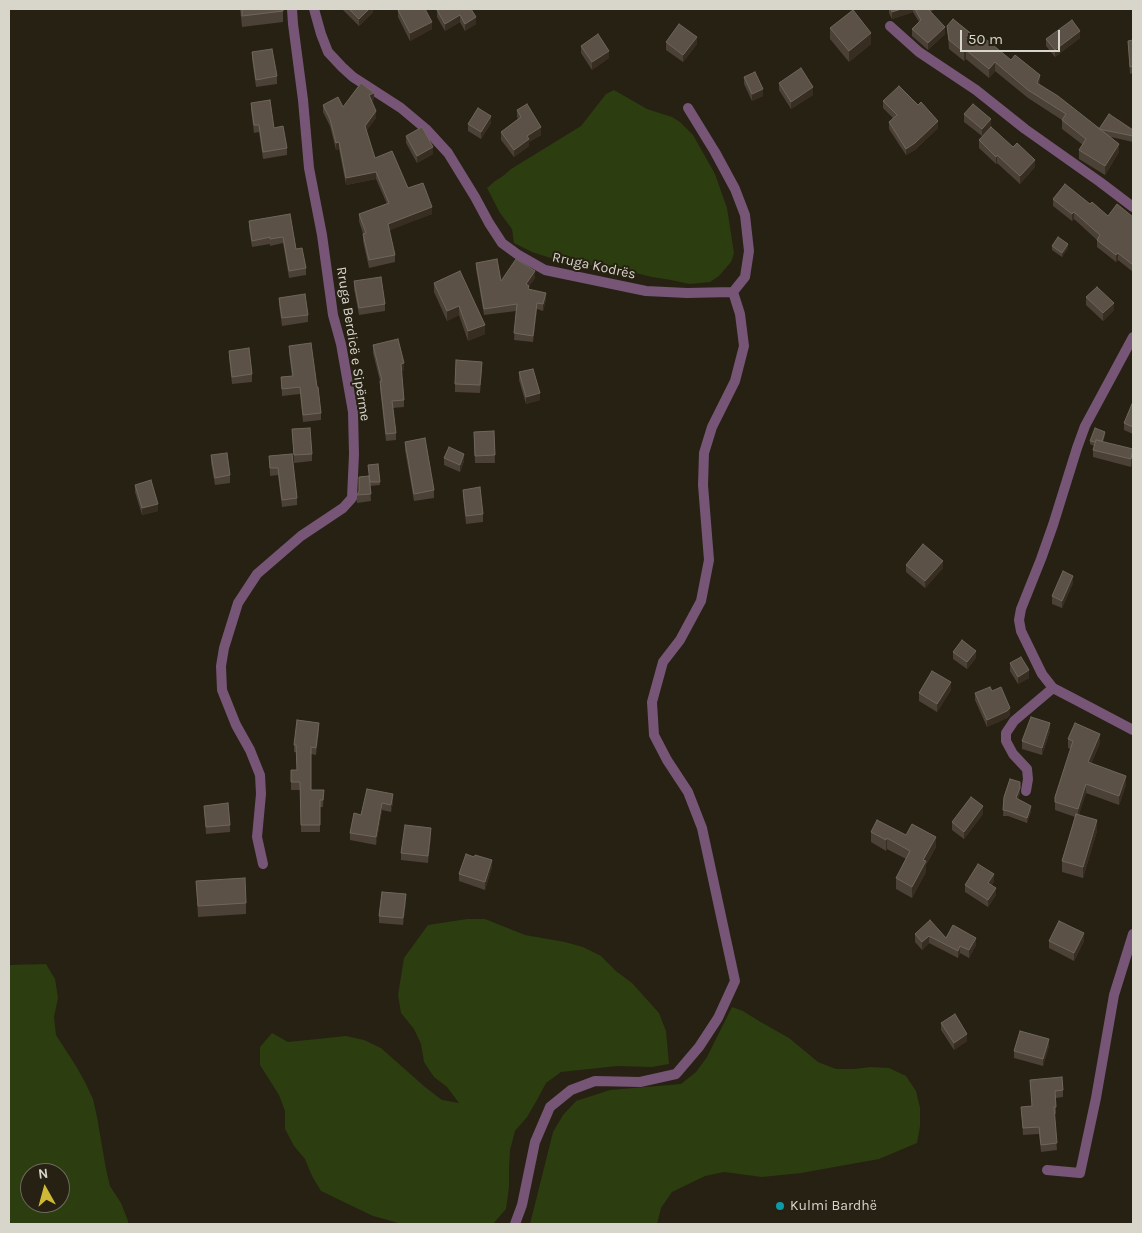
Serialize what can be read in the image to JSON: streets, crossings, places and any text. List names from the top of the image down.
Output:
{
  "streets": {
    "street": ["Rruga Kodrës", "Rruga Berdicë e Sipërme"]
  },
  "places": ["Kulmi Bardhë"],
  "scale_bar": "50 m",
  "north": "top"
}
